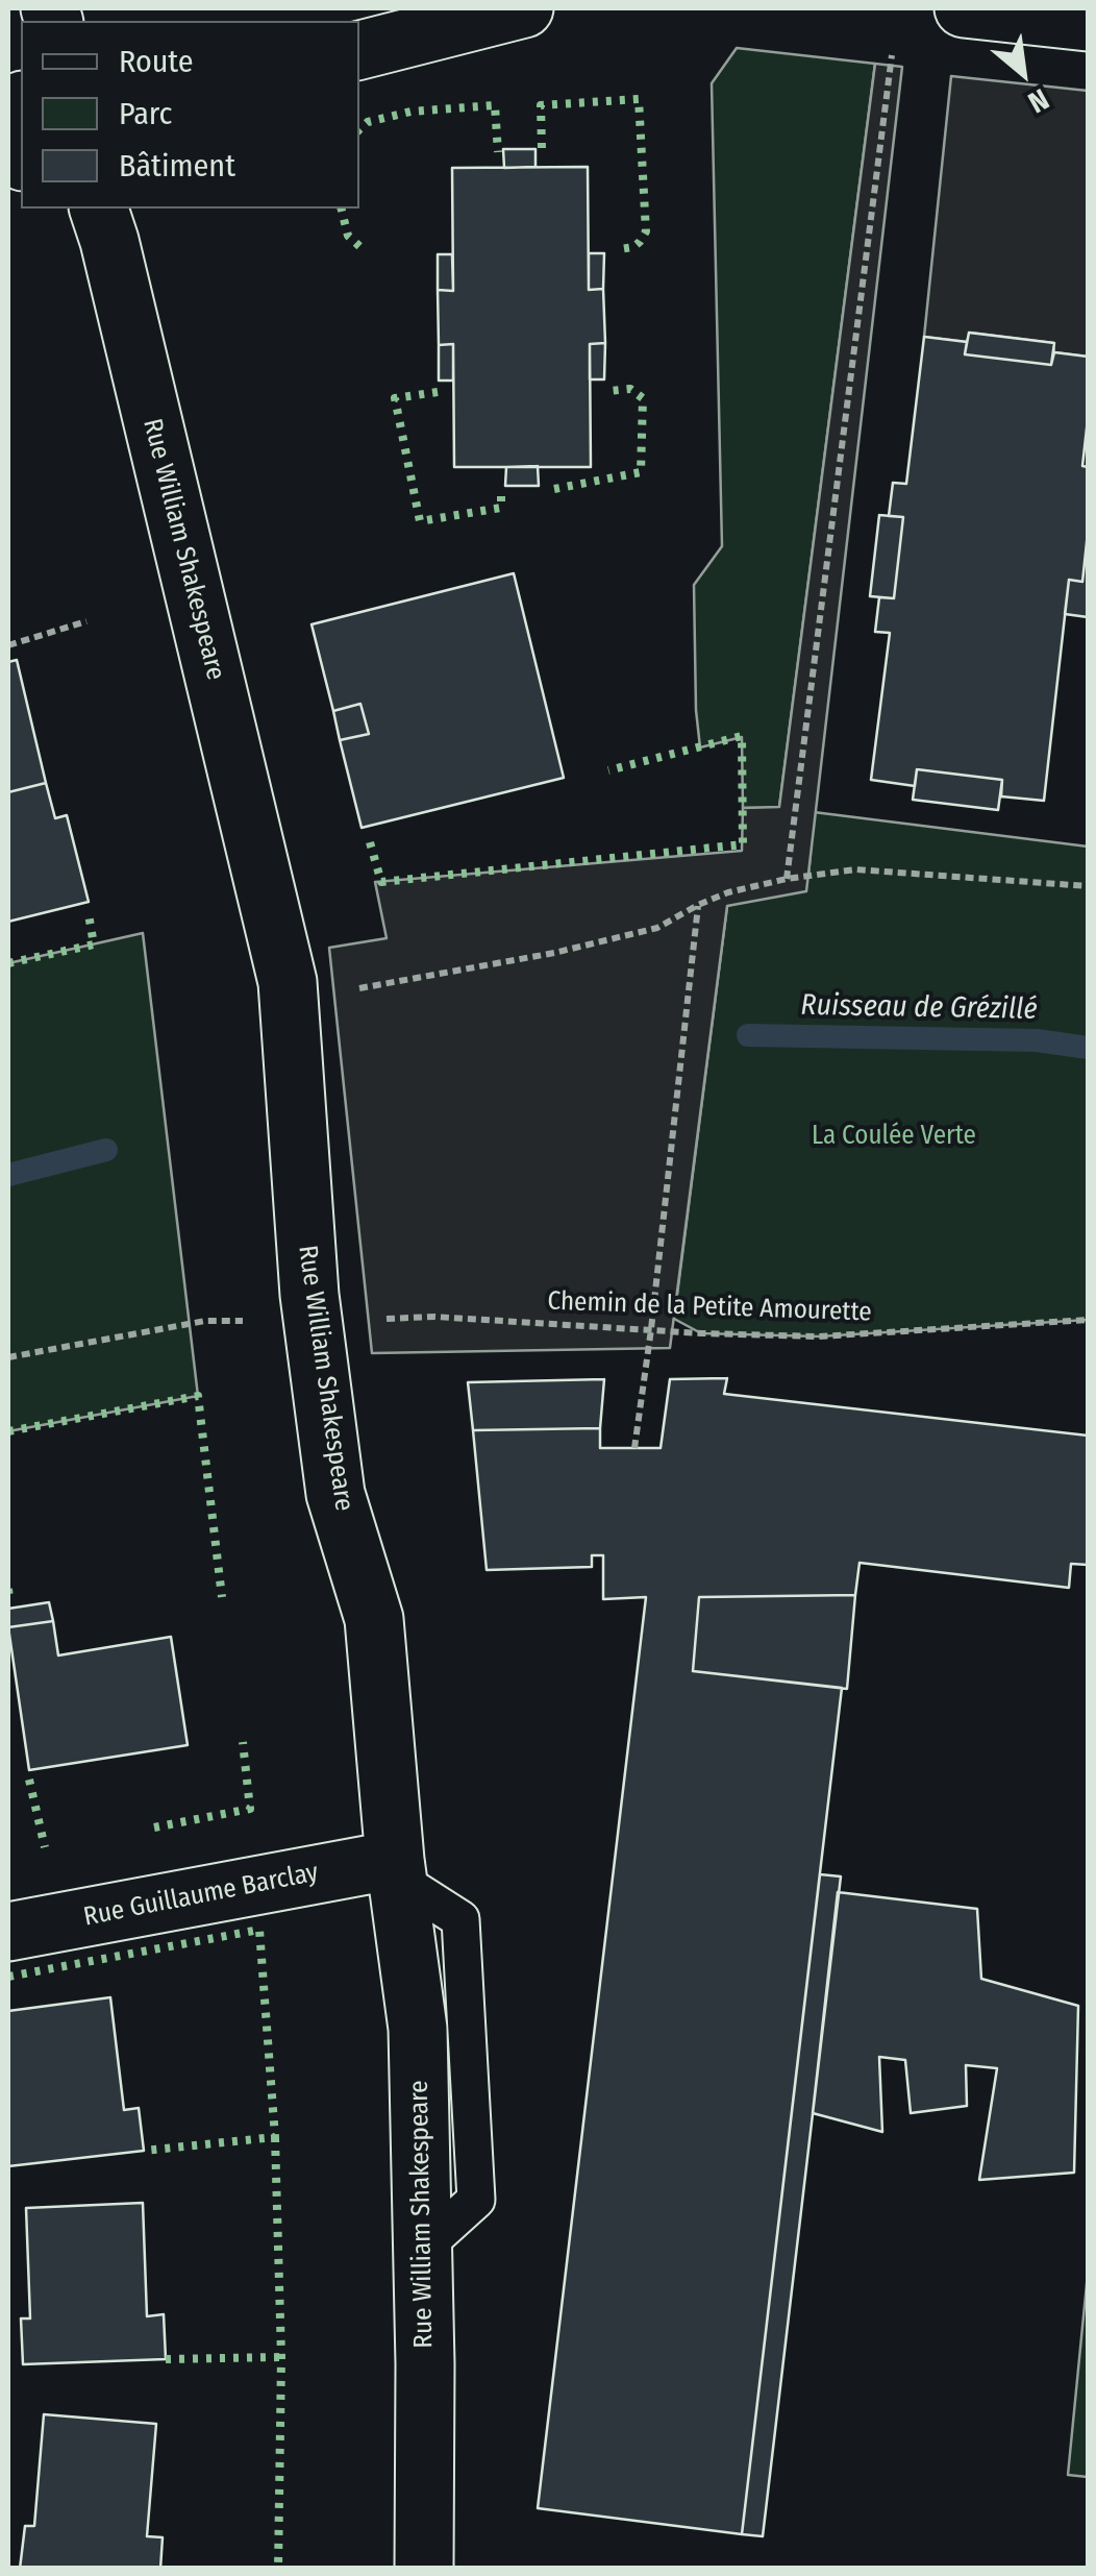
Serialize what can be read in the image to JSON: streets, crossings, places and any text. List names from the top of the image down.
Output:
{
  "streets": {
    "street": ["Rue William Shakespeare", "Rue Guillaume Barclay"],
    "path": ["Chemin de la Petite Amourette"]
  },
  "crossings": [
    ["Rue William Shakespeare", "Rue Guillaume Barclay"]
  ],
  "water": ["Ruisseau de Grézillé"],
  "parks": ["La Coulée Verte"],
  "legend": ["Route", "Parc", "Bâtiment"],
  "north": "bottom right"
}
